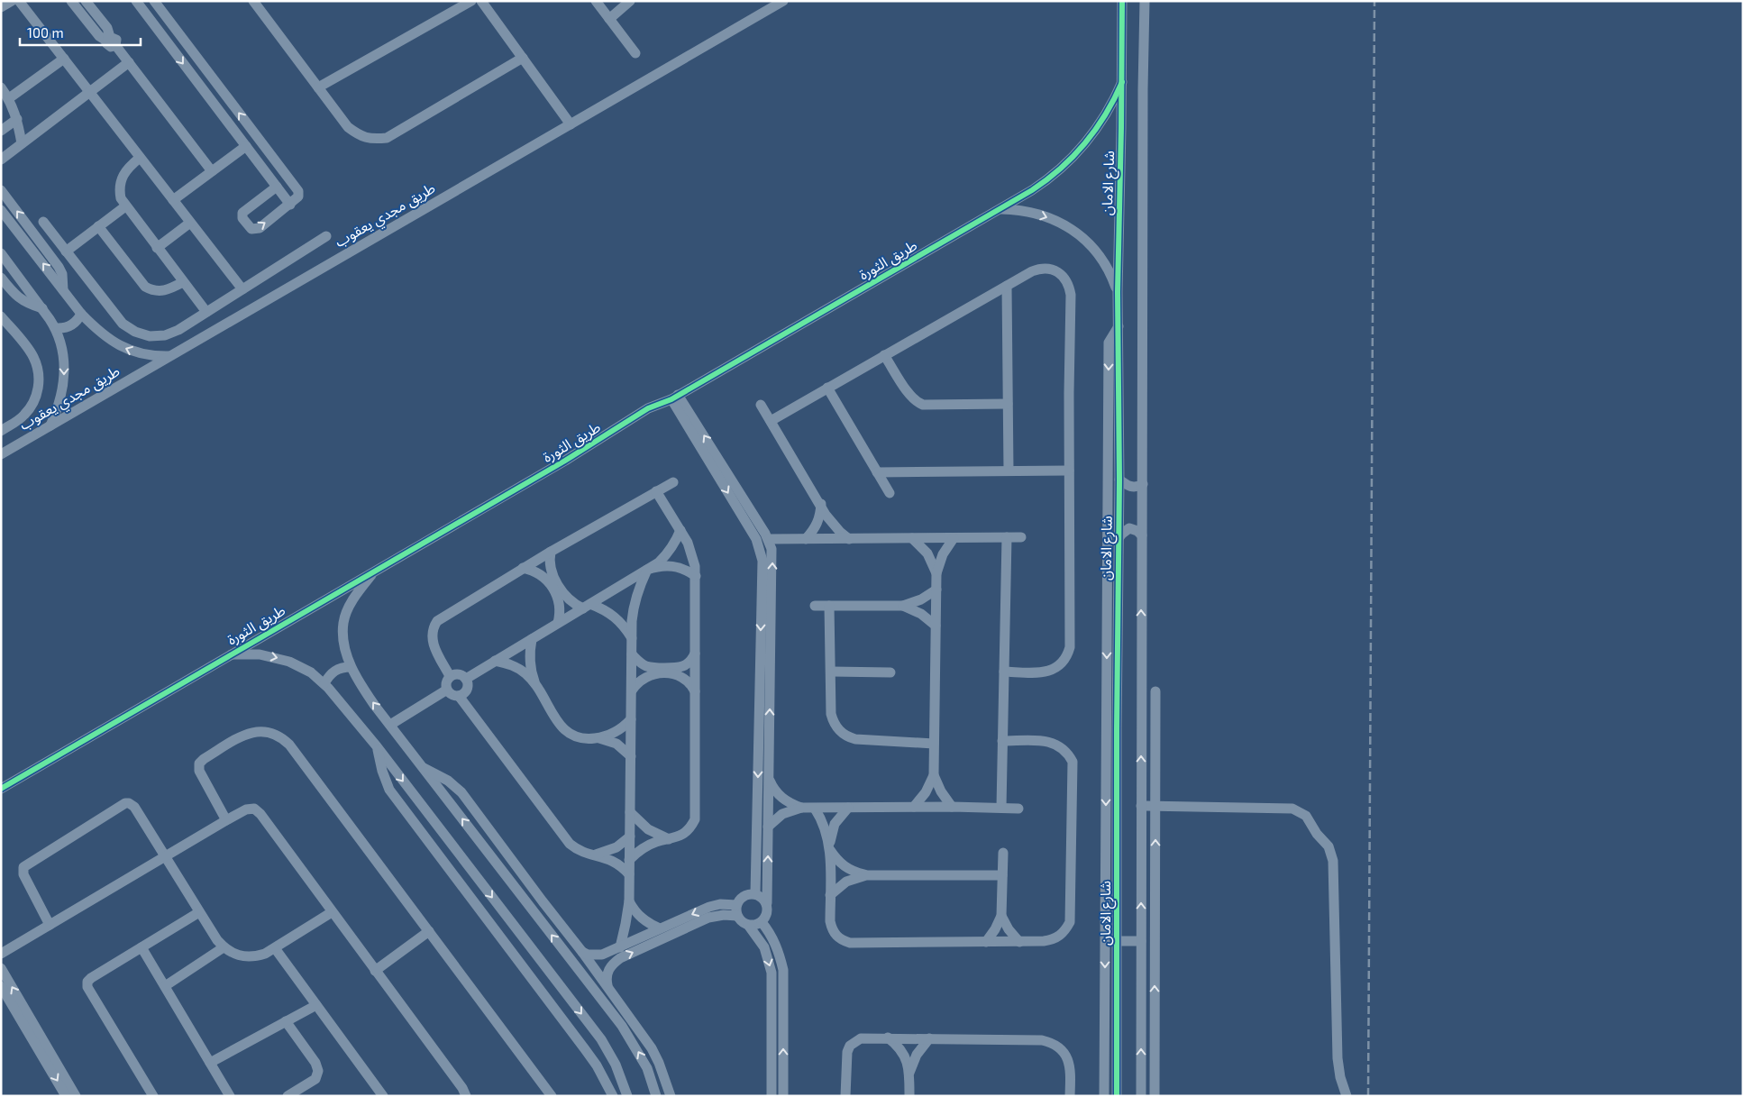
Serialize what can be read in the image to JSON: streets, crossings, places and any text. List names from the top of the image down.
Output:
{
  "streets": {
    "street": ["شارع الامان", "طريق مجدي يعقوب", "طريق الثورة"]
  },
  "crossings": [
    ["شارع الامان", "طريق الثورة"]
  ],
  "scale_bar": "100 m"
}
